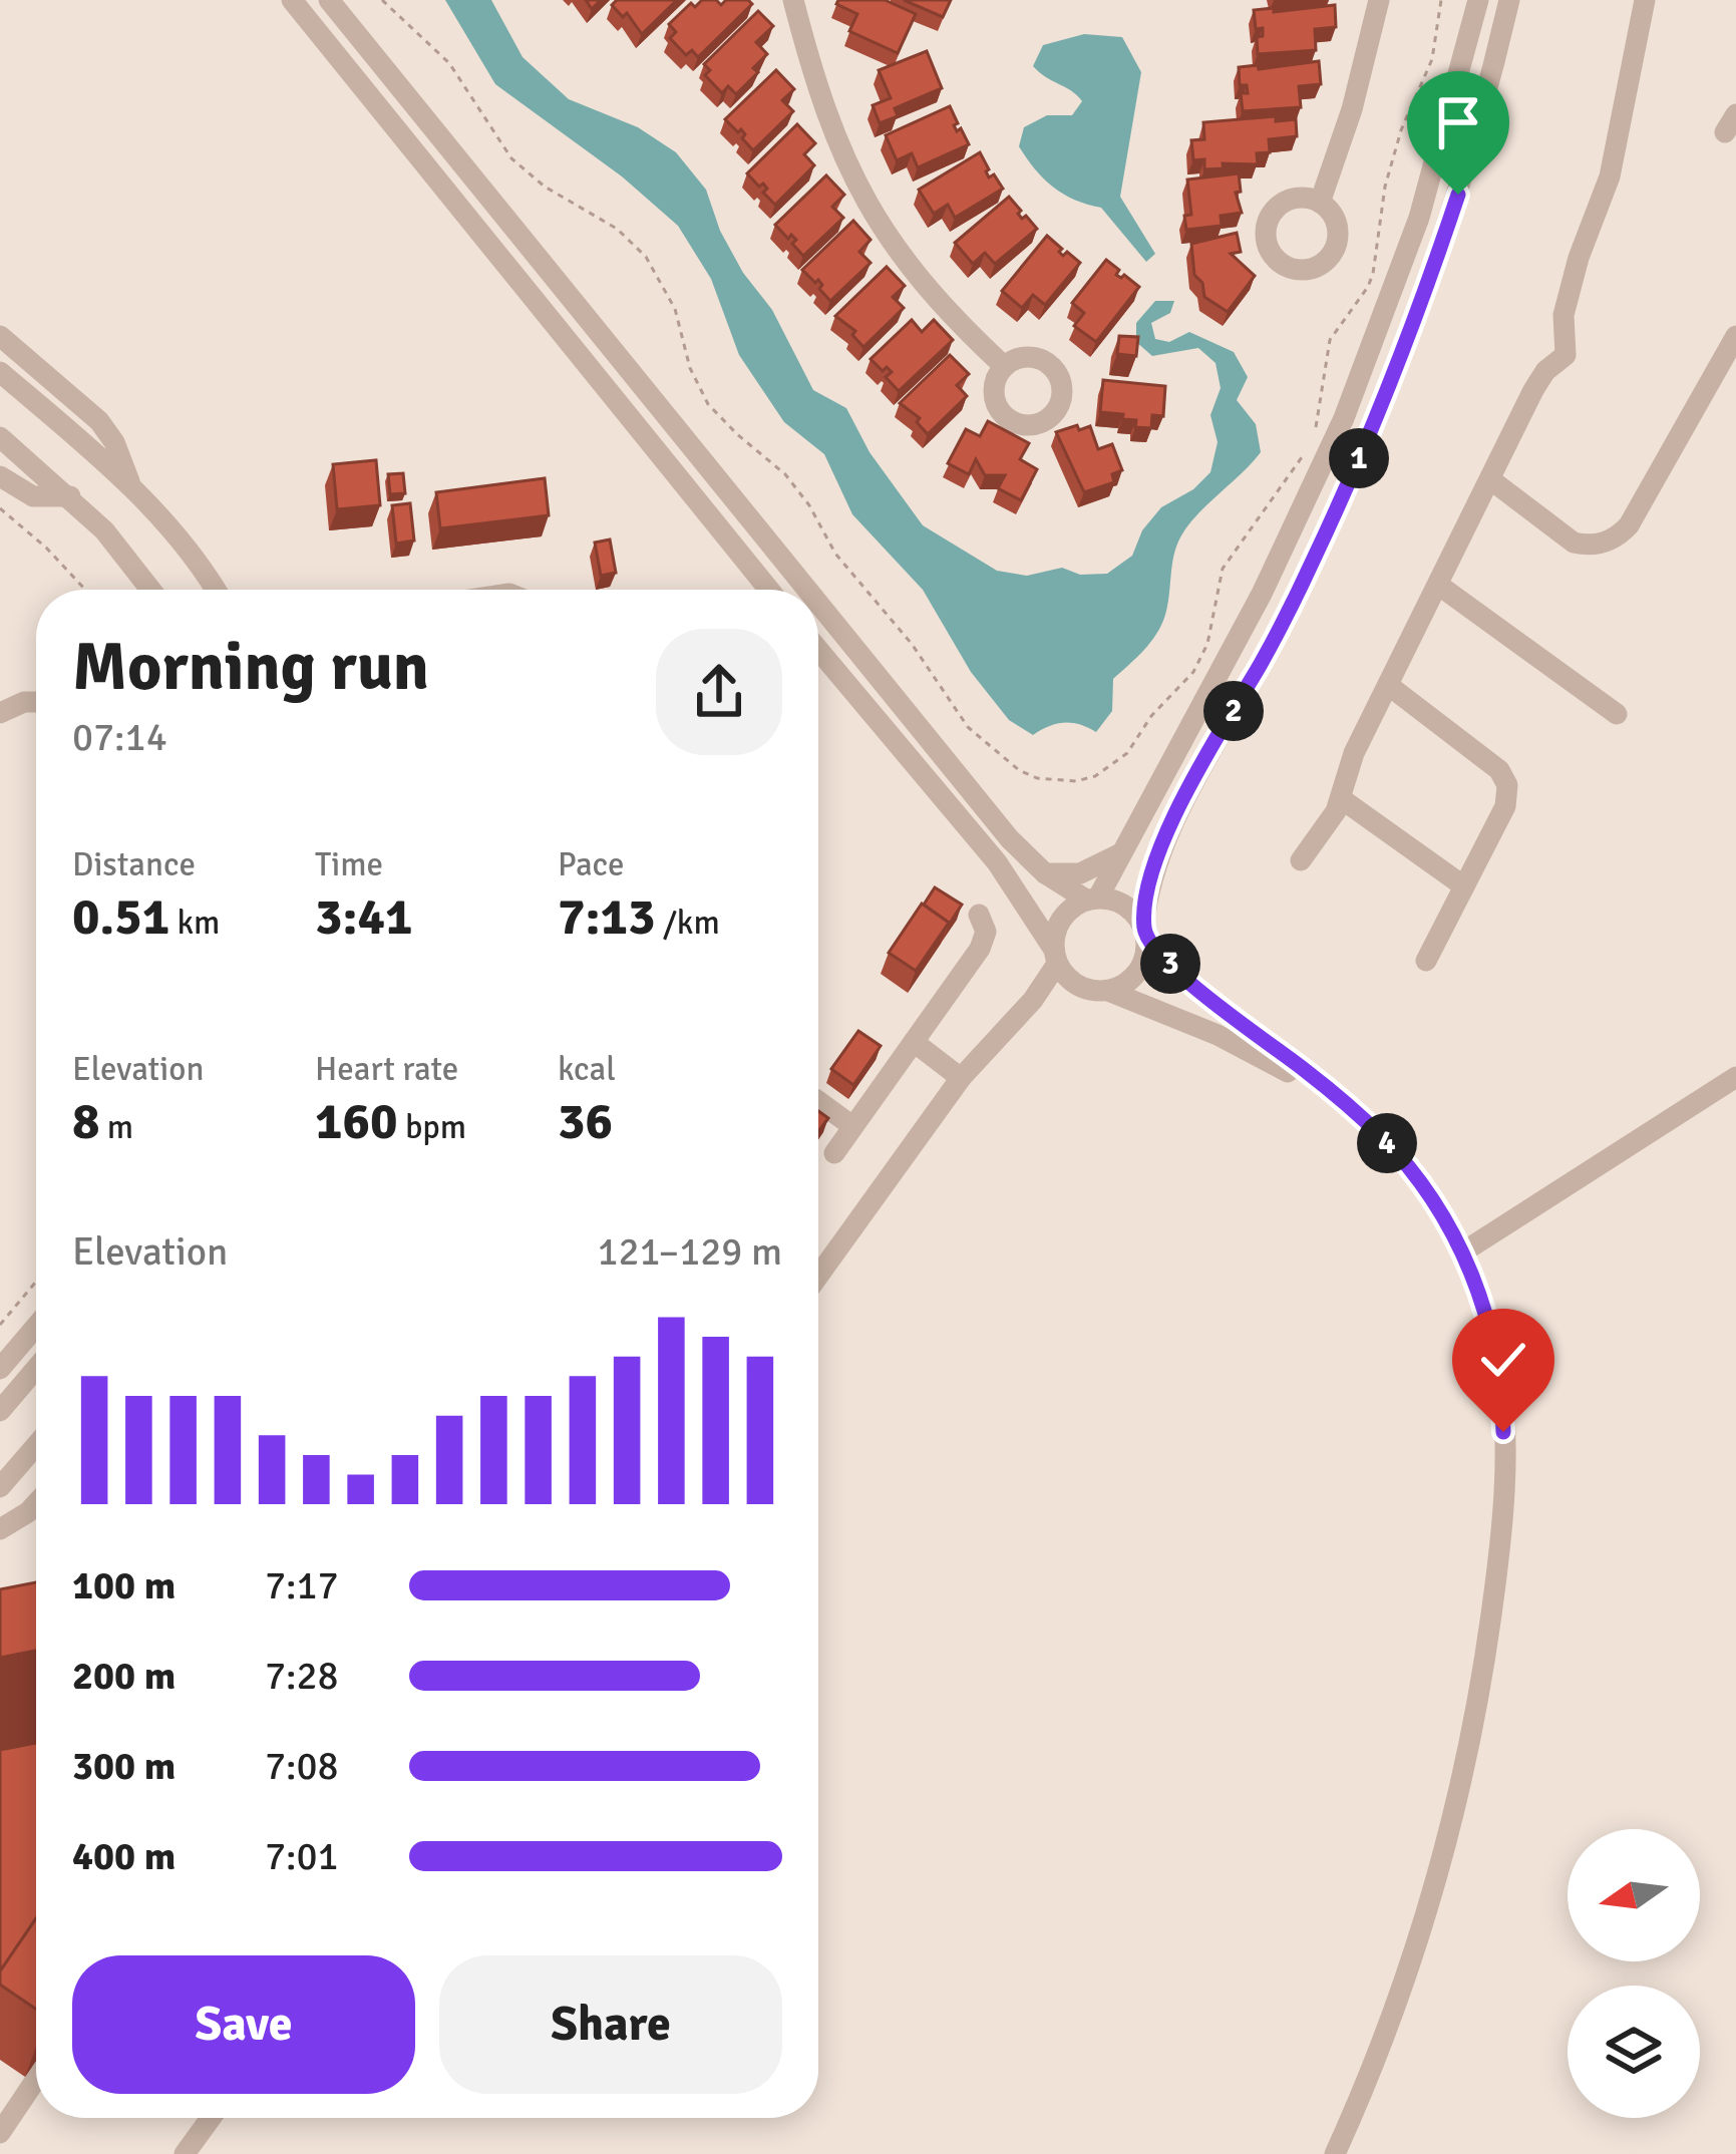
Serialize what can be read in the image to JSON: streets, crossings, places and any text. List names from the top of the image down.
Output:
{
  "north": "left",
  "page": {
    "pins": [
      "1",
      "2",
      "3",
      "4"
    ],
    "heading": ["Morning run", "07:14"],
    "stats": [
      ["Distance", "0.51 km"],
      ["Time", "3:41"],
      ["Pace", "7:13 /km"],
      ["Elevation", "8 m"],
      ["Heart rate", "160 bpm"],
      ["kcal", "36"]
    ],
    "chart": ["Elevation", "121–129 m"],
    "list": [
      {
        "name": "100 m",
        "note": "7:17"
      },
      {
        "name": "200 m",
        "note": "7:28"
      },
      {
        "name": "300 m",
        "note": "7:08"
      },
      {
        "name": "400 m",
        "note": "7:01"
      }
    ],
    "buttons": ["Save", "Share"]
  }
}
